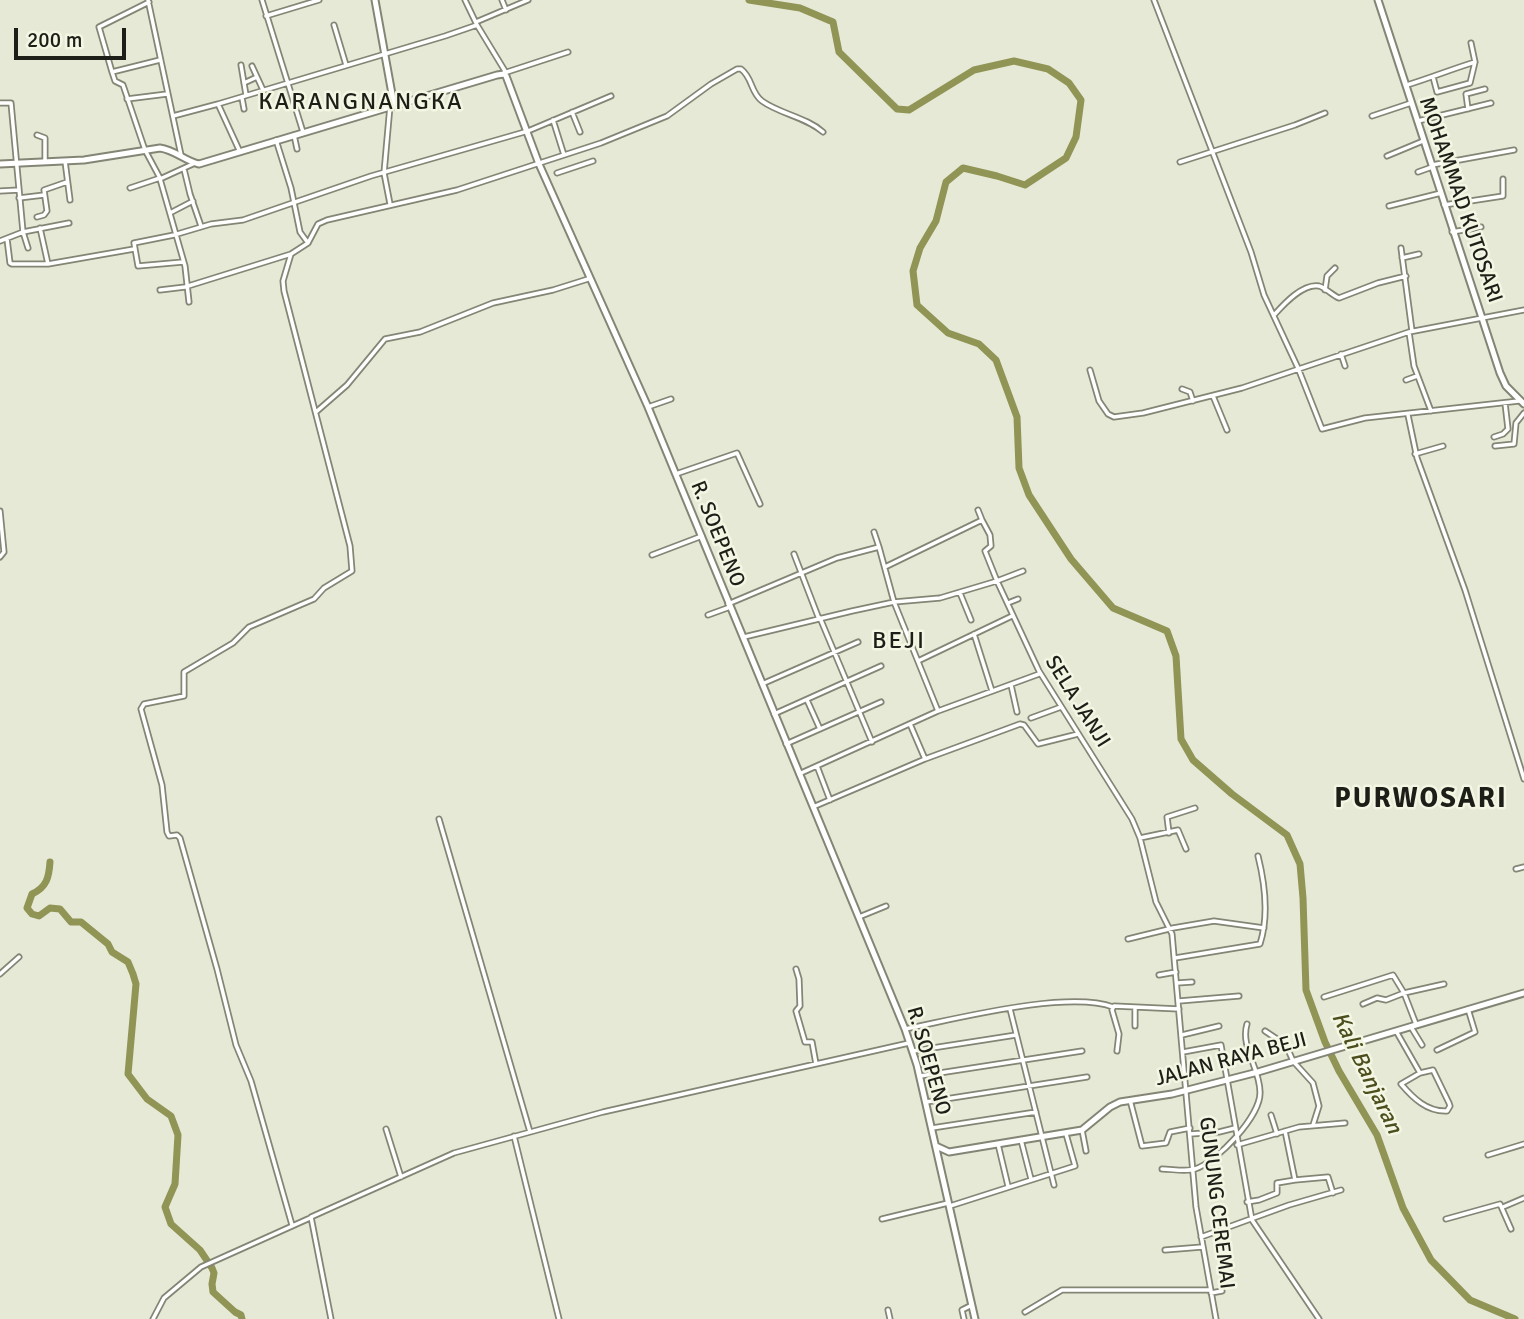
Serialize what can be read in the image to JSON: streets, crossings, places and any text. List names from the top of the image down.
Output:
{
  "streets": {
    "street": [
      "MOHAMMAD KUTOSARI",
      "R. SOEPENO",
      "SELA JANJI",
      "JALAN RAYA BEJI",
      "GUNUNG CEREMAI"
    ]
  },
  "crossings": [
    ["SELA JANJI", "JALAN RAYA BEJI"],
    ["SELA JANJI", "GUNUNG CEREMAI"],
    ["JALAN RAYA BEJI", "GUNUNG CEREMAI"]
  ],
  "districts": ["KARANGNANGKA", "BEJI", "PURWOSARI"],
  "water": ["Kali Banjaran"],
  "scale_bar": "200 m"
}
